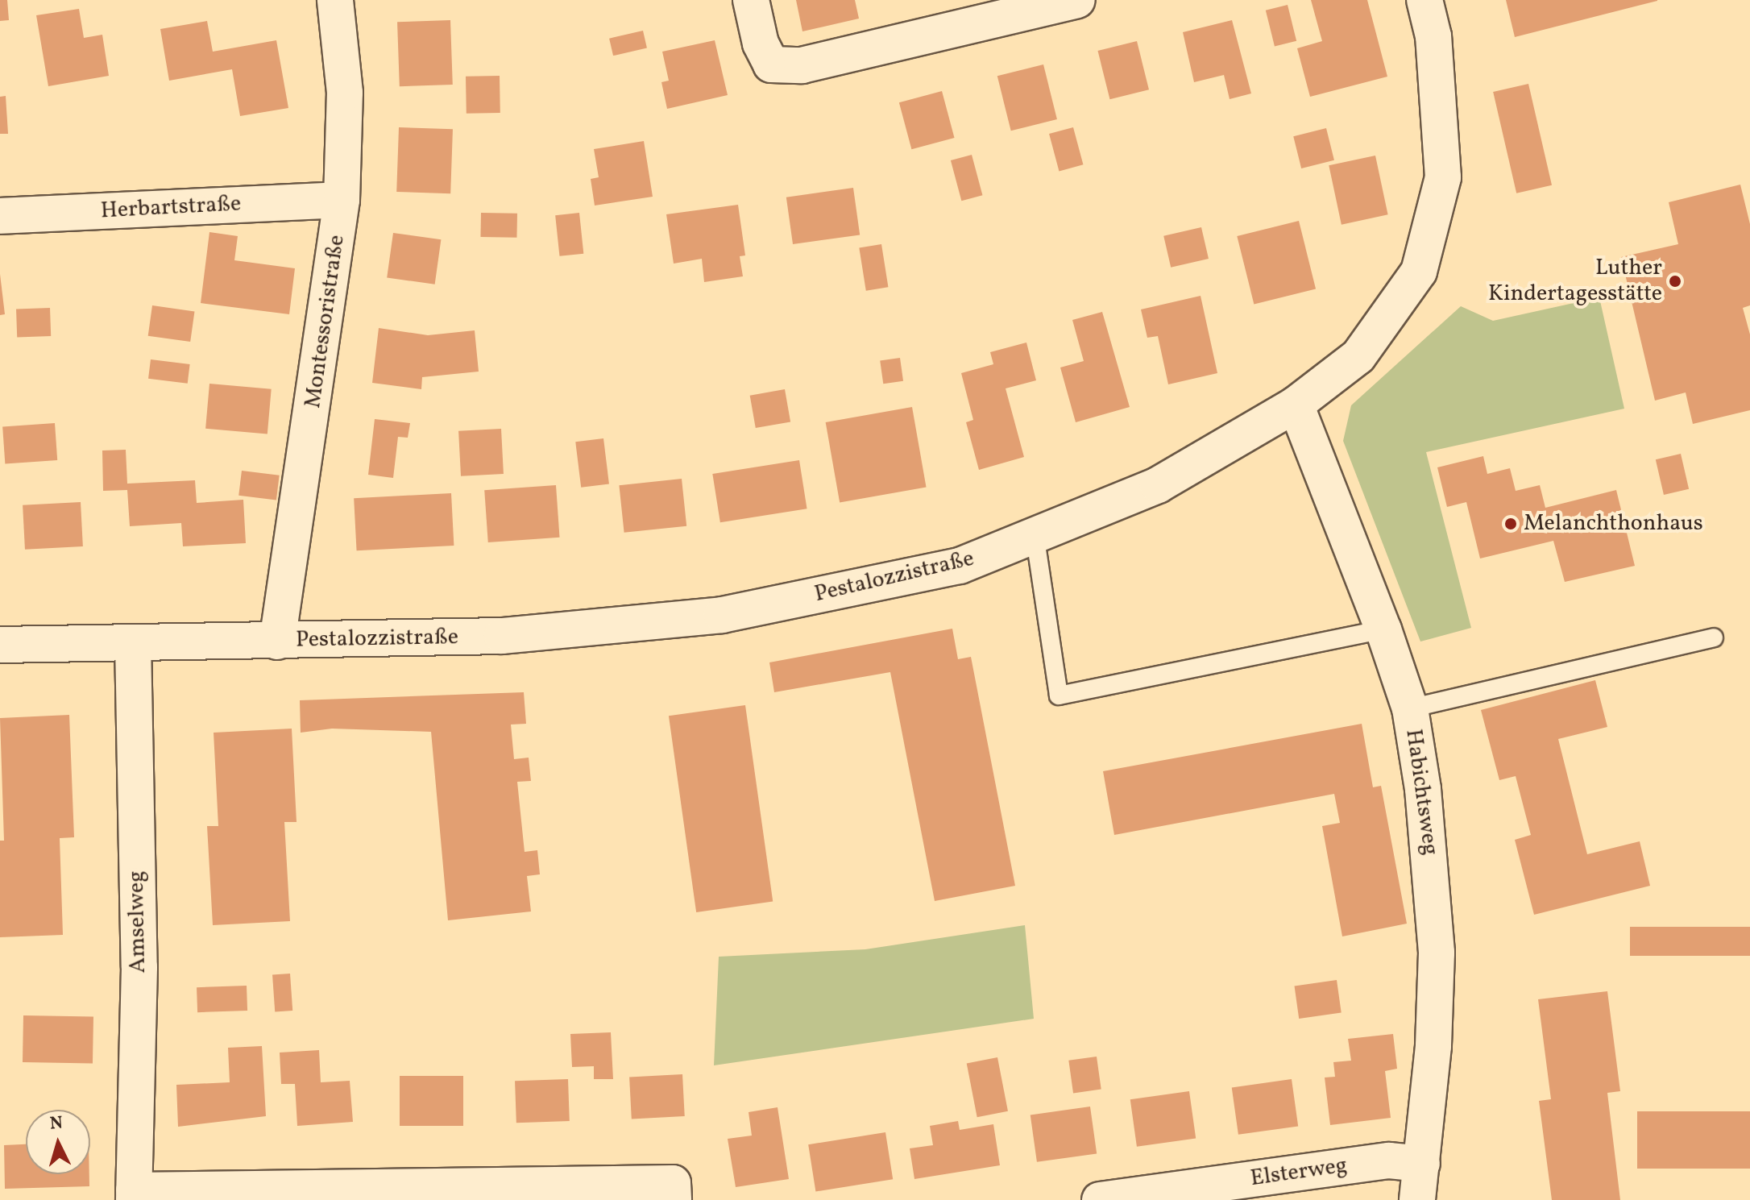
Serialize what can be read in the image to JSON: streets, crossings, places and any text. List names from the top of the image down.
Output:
{
  "streets": {
    "street": [
      "Herbartstraße",
      "Montessoristraße",
      "Pestalozzistraße",
      "Habichtsweg",
      "Amselweg",
      "Elsterweg"
    ]
  },
  "crossings": [
    ["Herbartstraße", "Montessoristraße"],
    ["Montessoristraße", "Pestalozzistraße"],
    ["Pestalozzistraße", "Habichtsweg"],
    ["Pestalozzistraße", "Amselweg"],
    ["Habichtsweg", "Elsterweg"]
  ],
  "places": ["Luther Kindertagesstätte", "Melanchthonhaus"],
  "north": "top"
}
